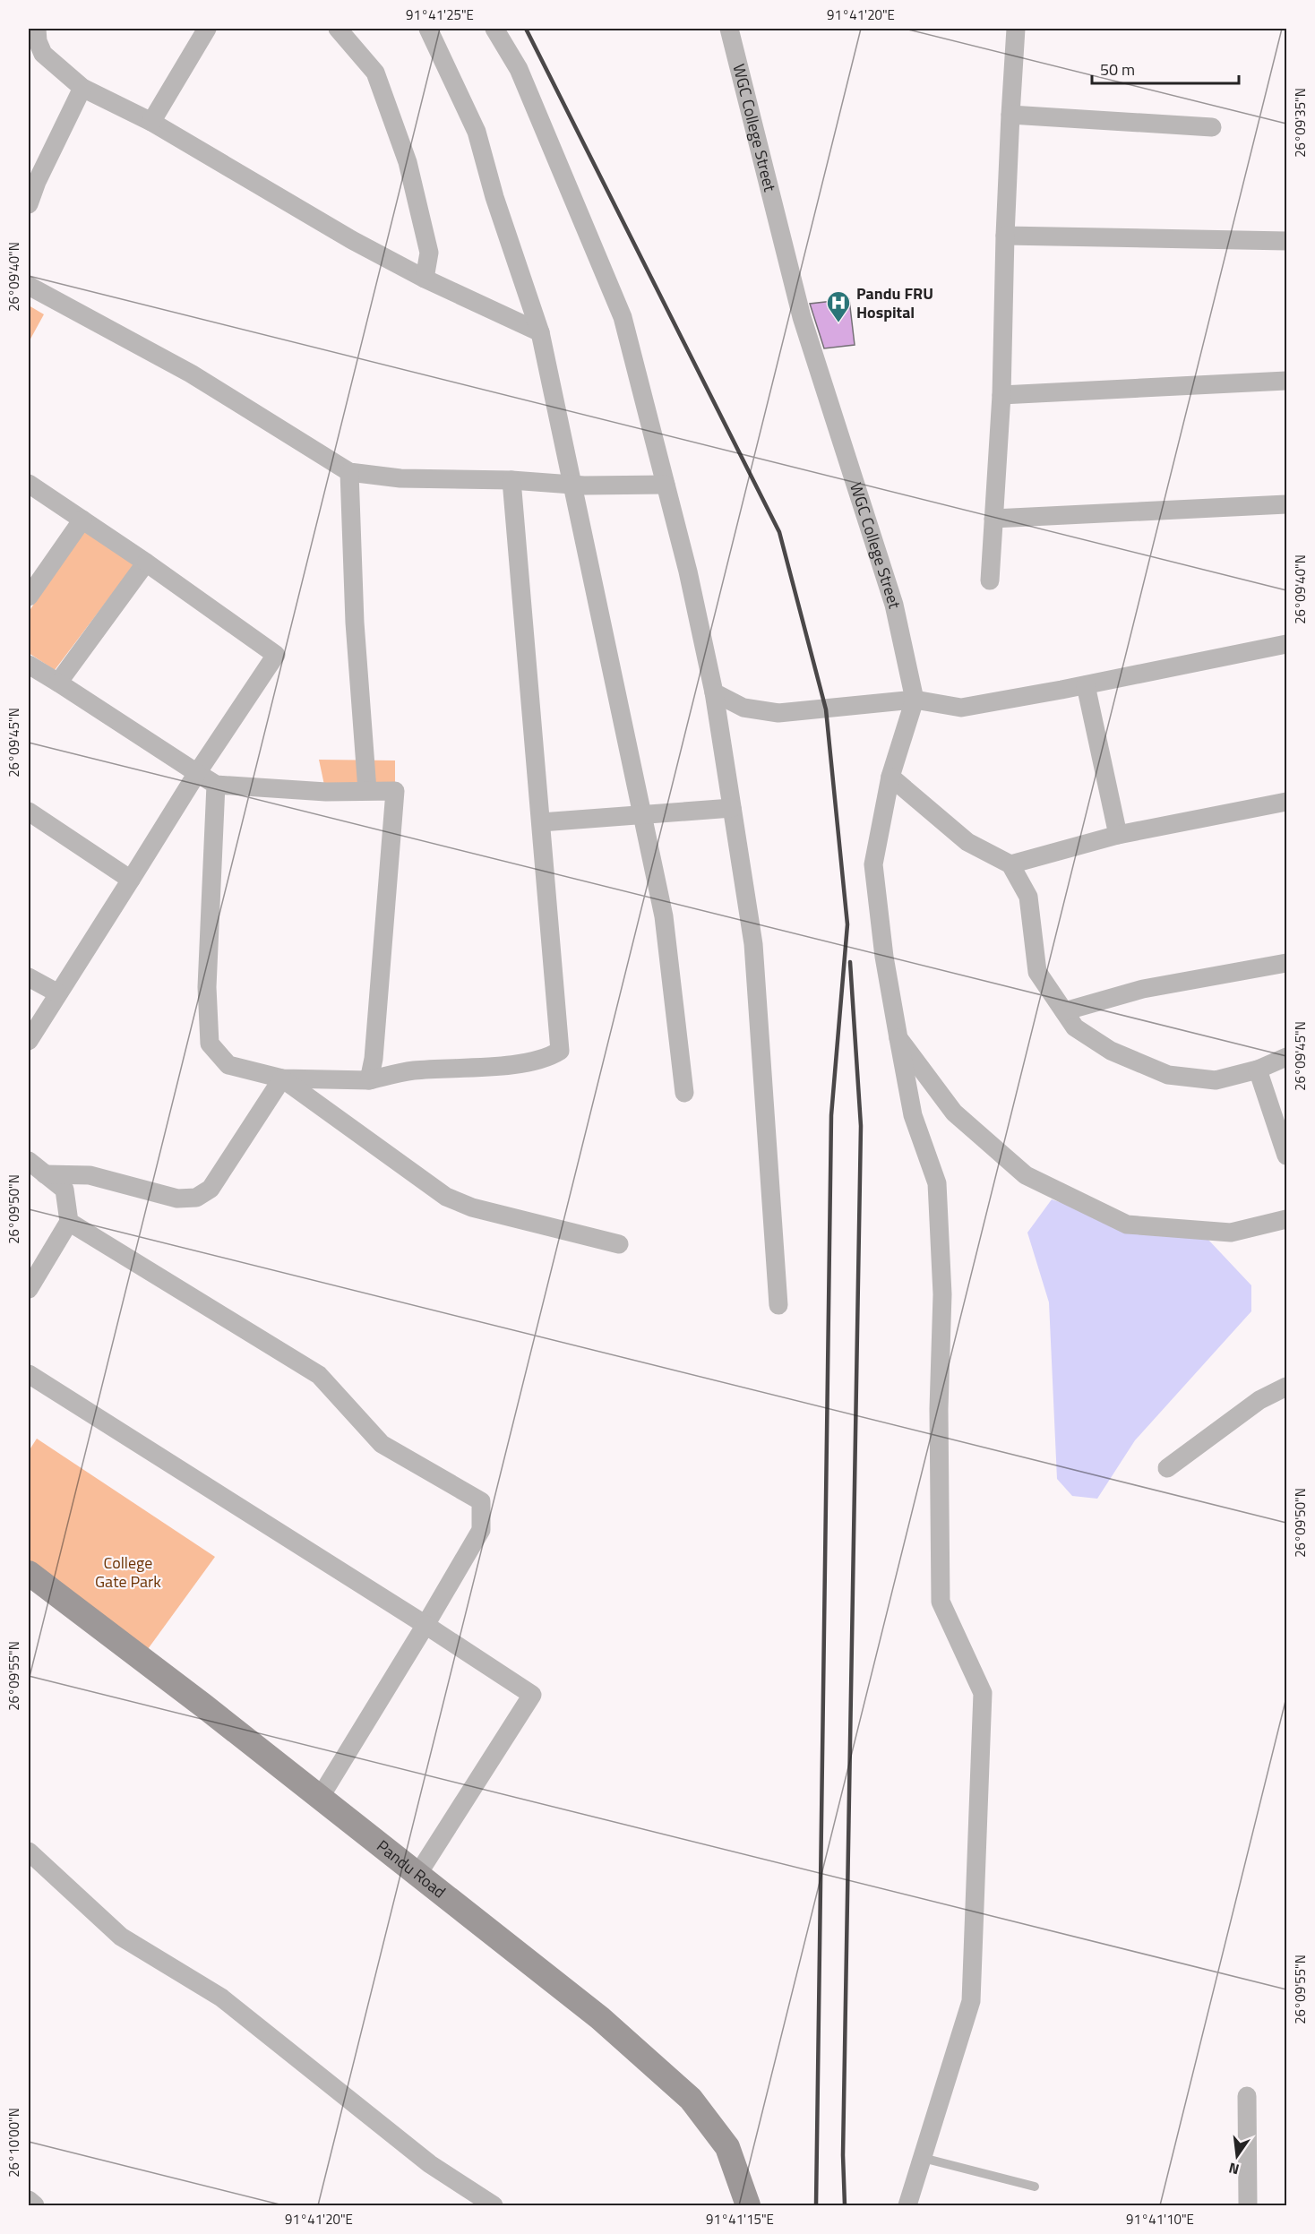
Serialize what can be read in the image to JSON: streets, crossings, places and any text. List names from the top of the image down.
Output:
{
  "streets": {
    "street": ["WGC College Street", "Pandu Road"]
  },
  "parks": ["College Gate Park"],
  "places": {
    "hospital": ["Pandu FRU Hospital"]
  },
  "scale_bar": "50 m",
  "north": "bottom",
  "coordinates": [
    "91°41'25\"E",
    "91°41'20\"E",
    "26°09'35\"N",
    "26°09'40\"N",
    "26°09'45\"N",
    "26°09'50\"N",
    "26°09'55\"N",
    "26°10'00\"N",
    "91°41'15\"E",
    "91°41'10\"E"
  ]
}
